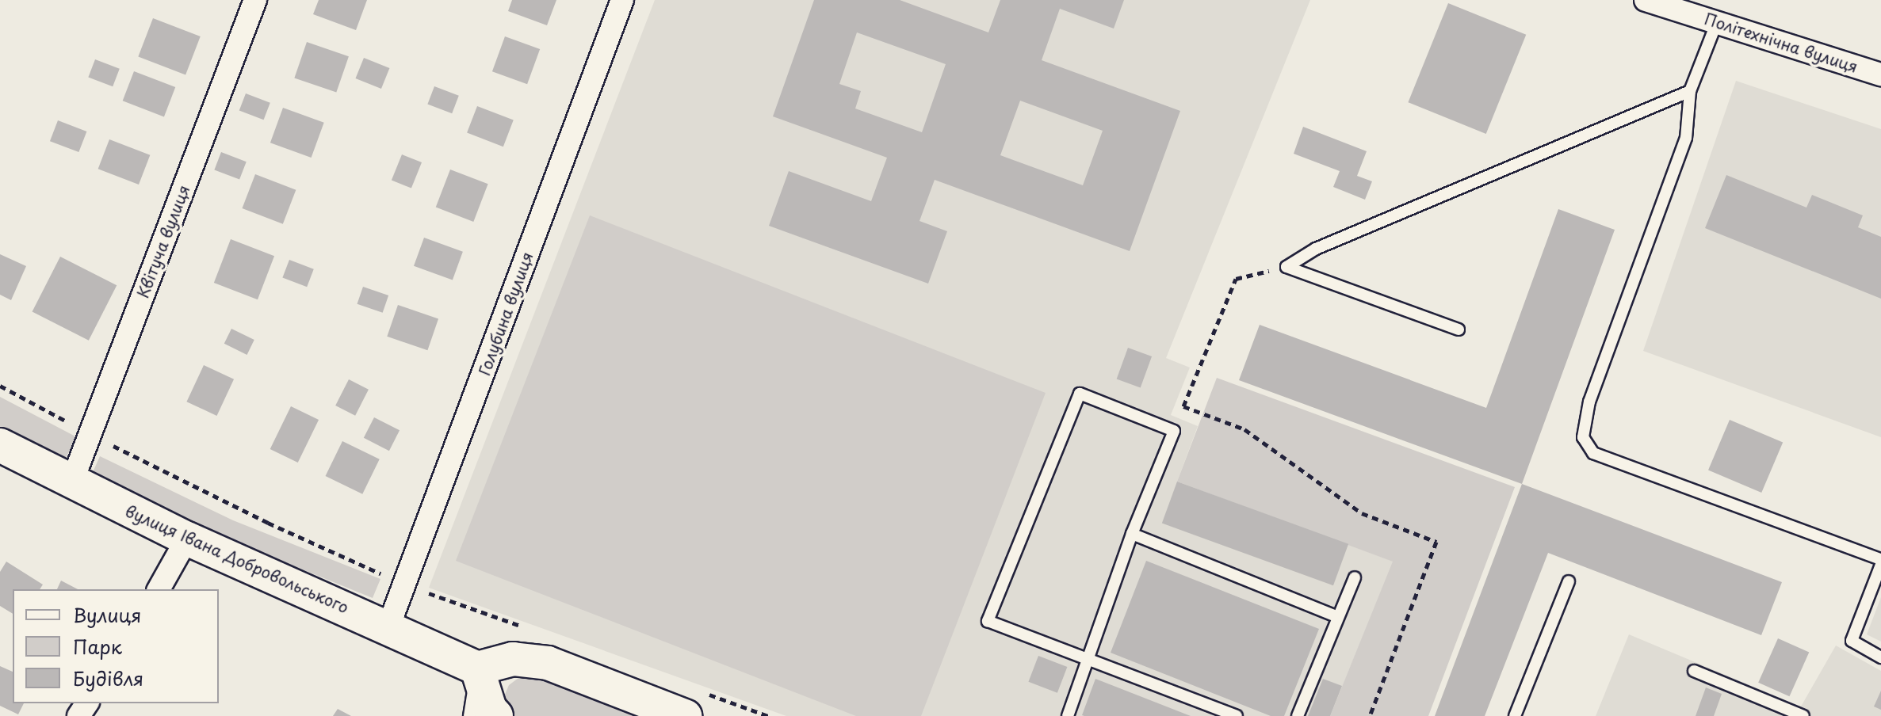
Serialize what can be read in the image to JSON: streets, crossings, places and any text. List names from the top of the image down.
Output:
{
  "streets": {
    "street": [
      "Політехнічна вулиця",
      "Квітуча вулиця",
      "Голубина вулиця",
      "вулиця Івана Добровольського"
    ]
  },
  "crossings": [
    ["Квітуча вулиця", "вулиця Івана Добровольського"],
    ["Голубина вулиця", "вулиця Івана Добровольського"]
  ],
  "legend": ["Вулиця", "Парк", "Будівля"]
}
